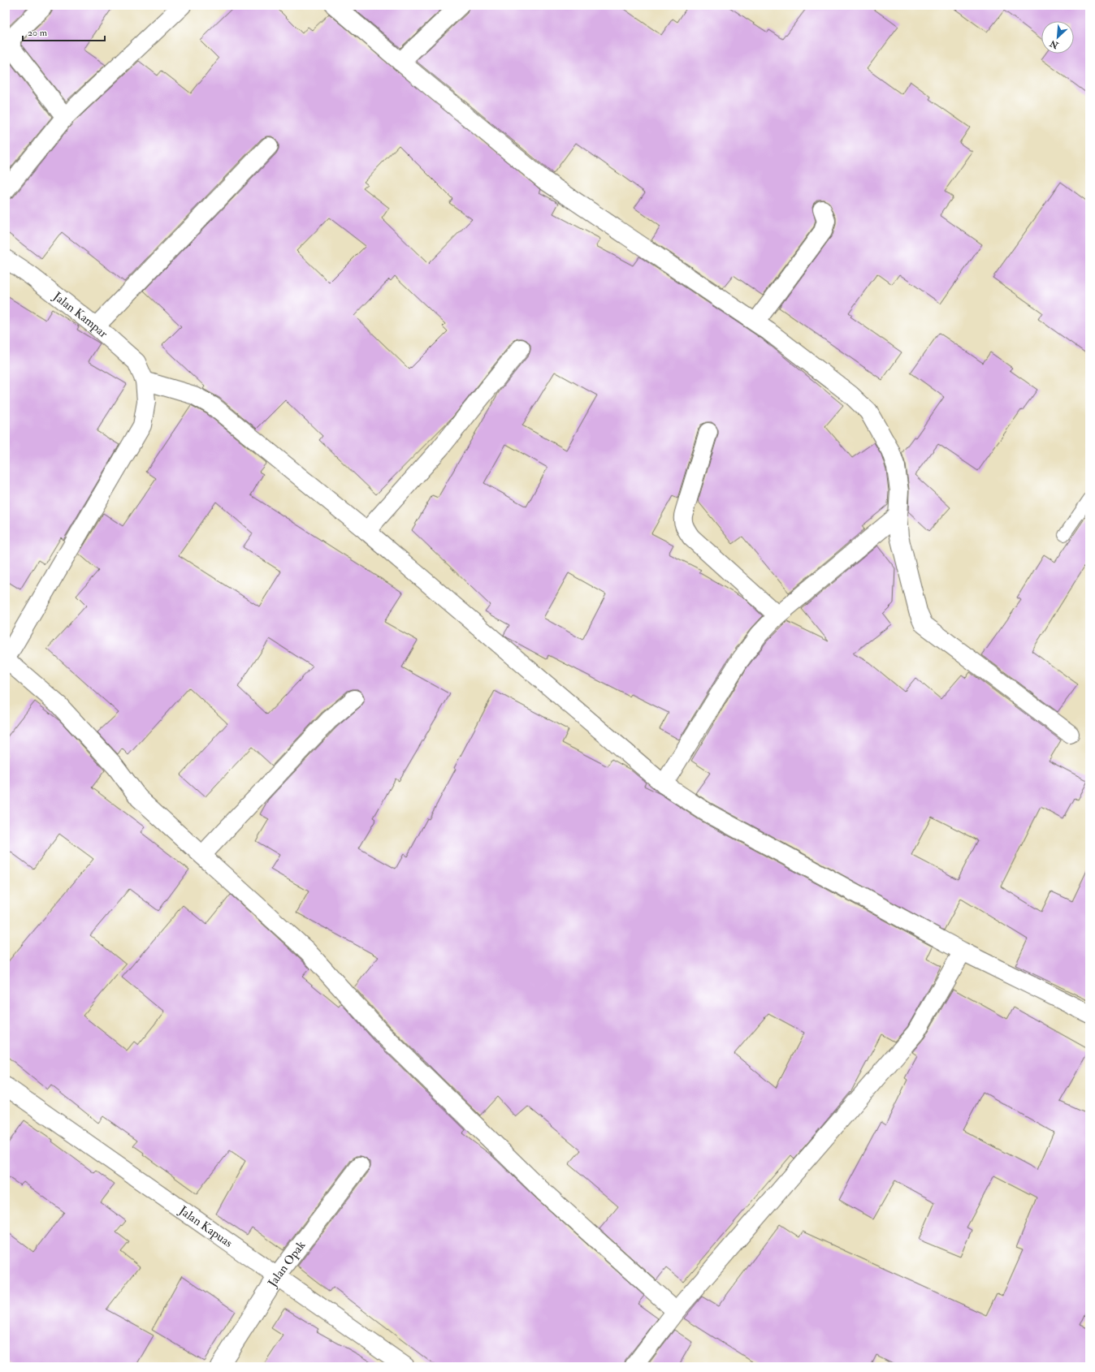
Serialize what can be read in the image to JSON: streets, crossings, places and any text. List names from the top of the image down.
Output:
{
  "streets": {
    "street": ["Jalan Kampar", "Jalan Kapuas", "Jalan Opak"]
  },
  "crossings": [
    ["Jalan Kapuas", "Jalan Opak"]
  ],
  "scale_bar": "20 m",
  "north": "bottom left"
}
